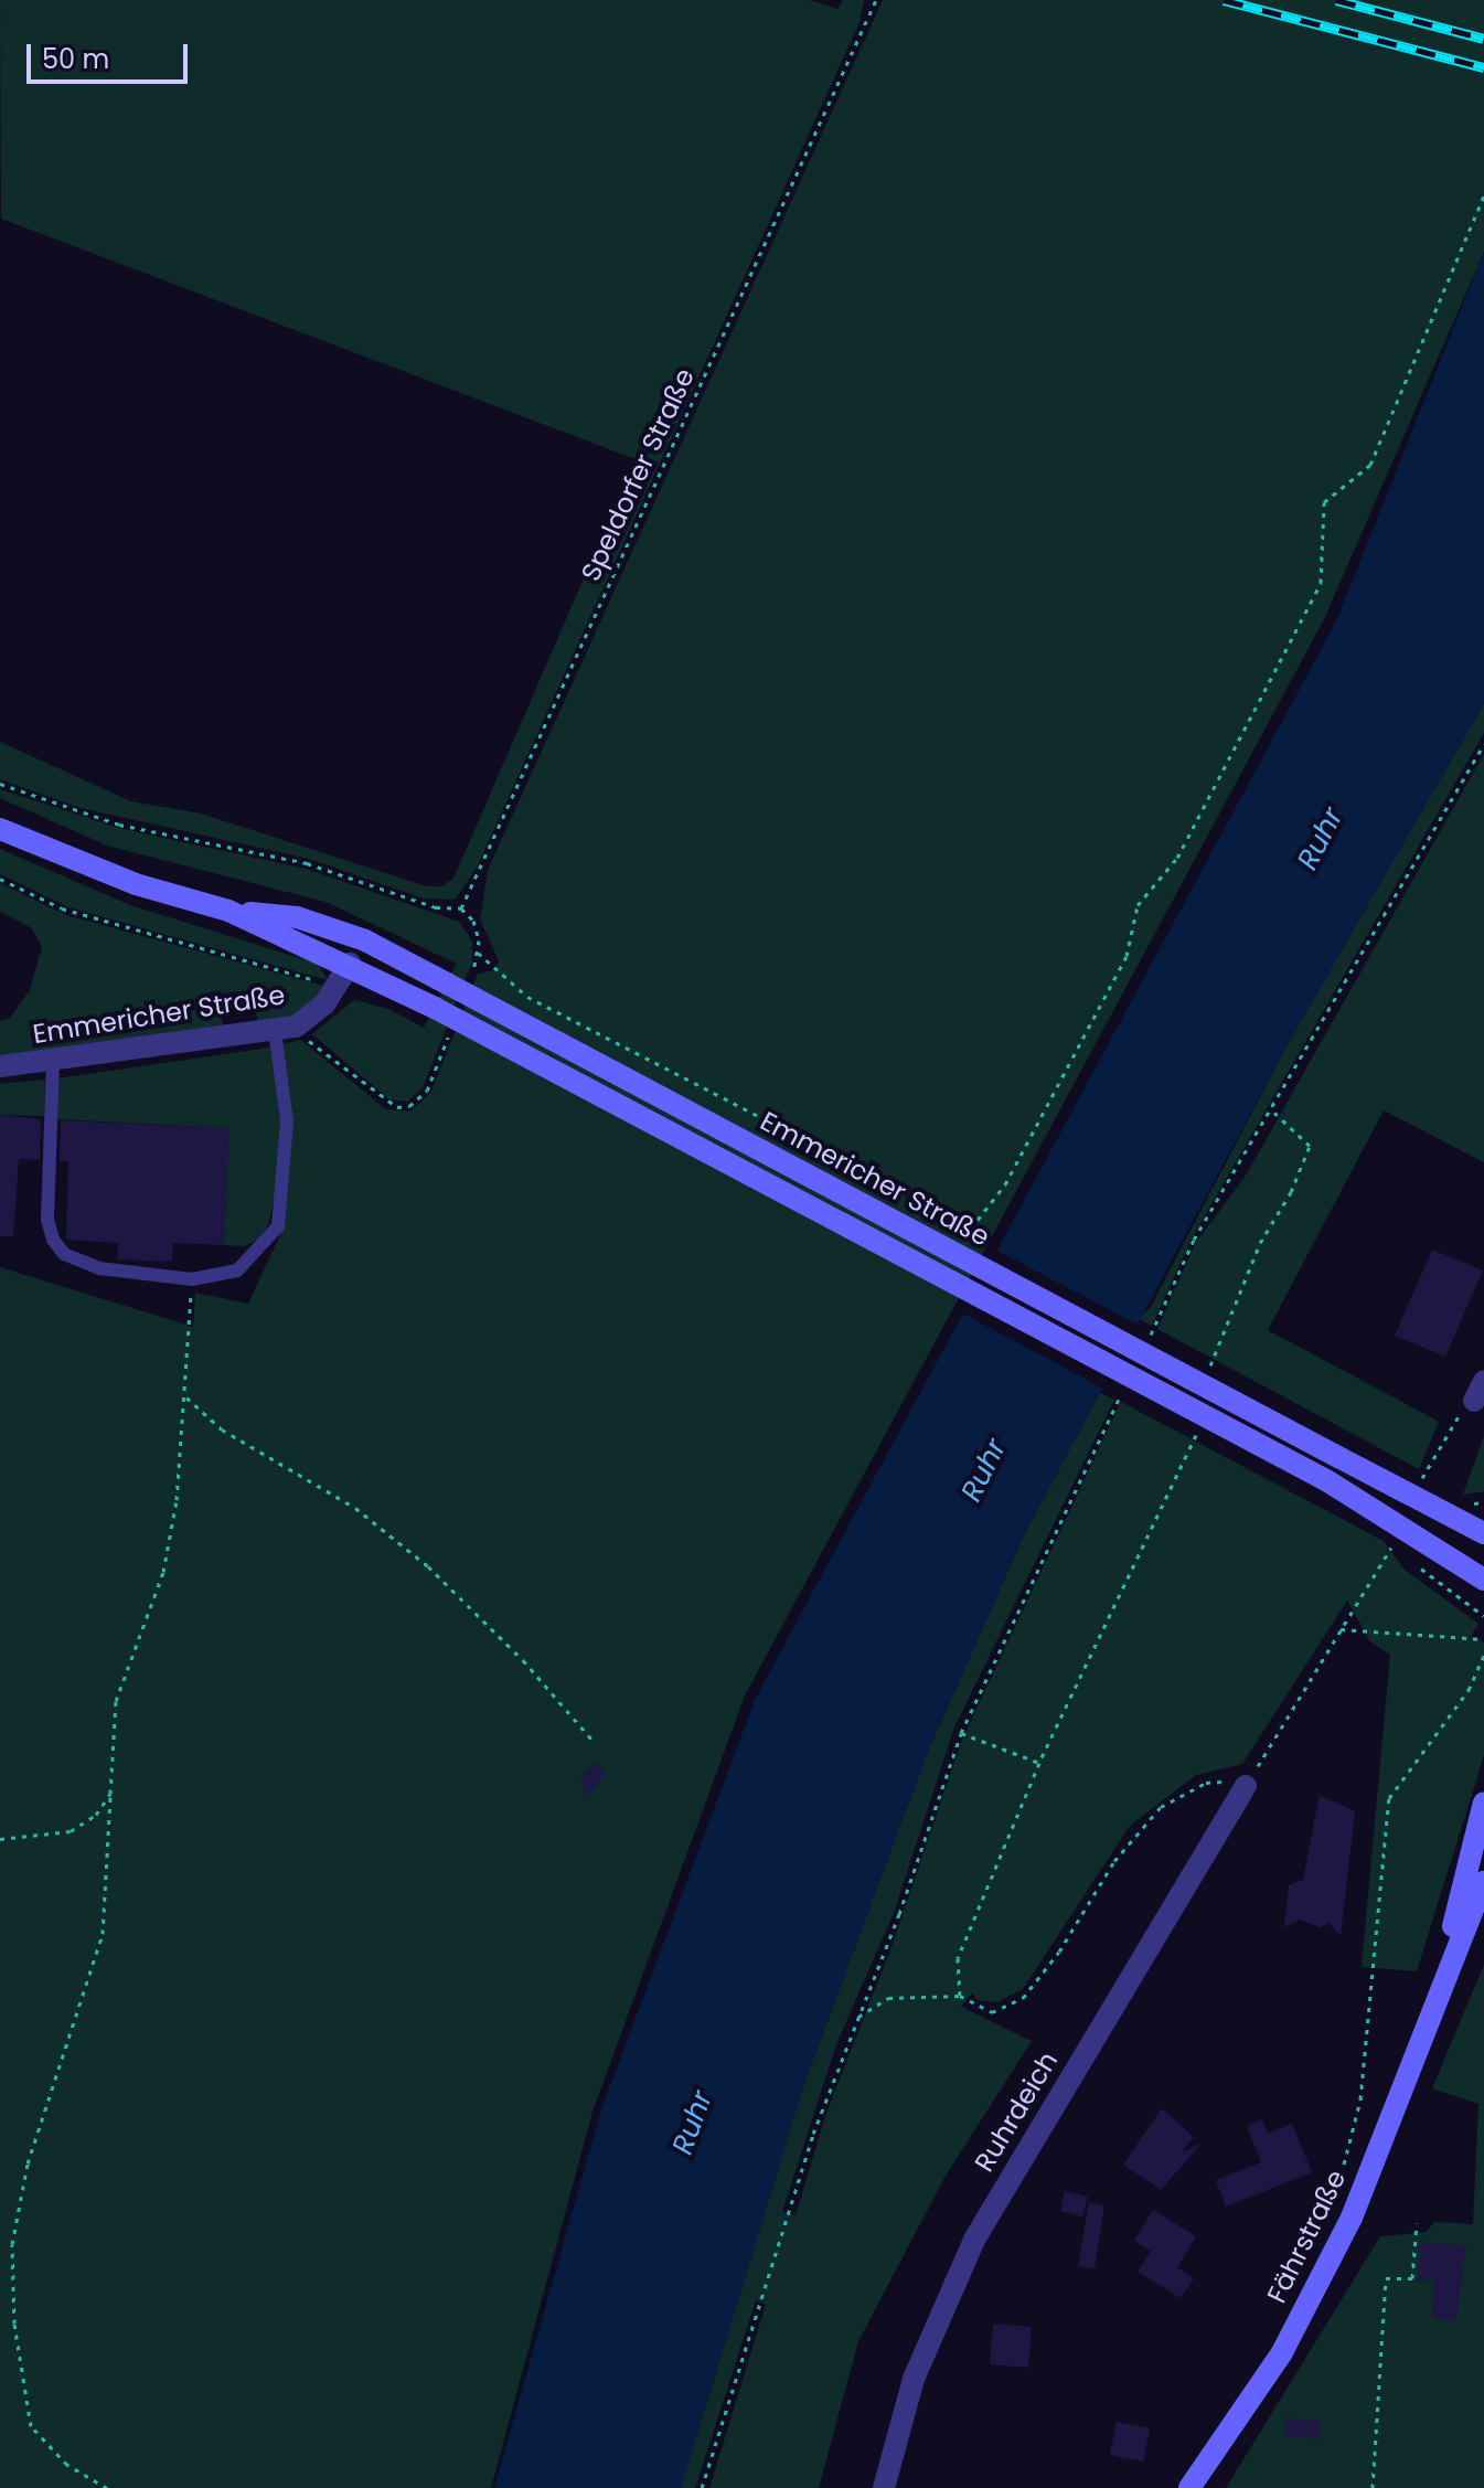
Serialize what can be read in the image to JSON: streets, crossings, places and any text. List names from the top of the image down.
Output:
{
  "streets": {
    "main road": ["Emmericher Straße", "Fährstraße"],
    "street": ["Ruhrdeich"],
    "path": ["Speldorfer Straße"]
  },
  "water": ["Ruhr"],
  "scale_bar": "50 m"
}
